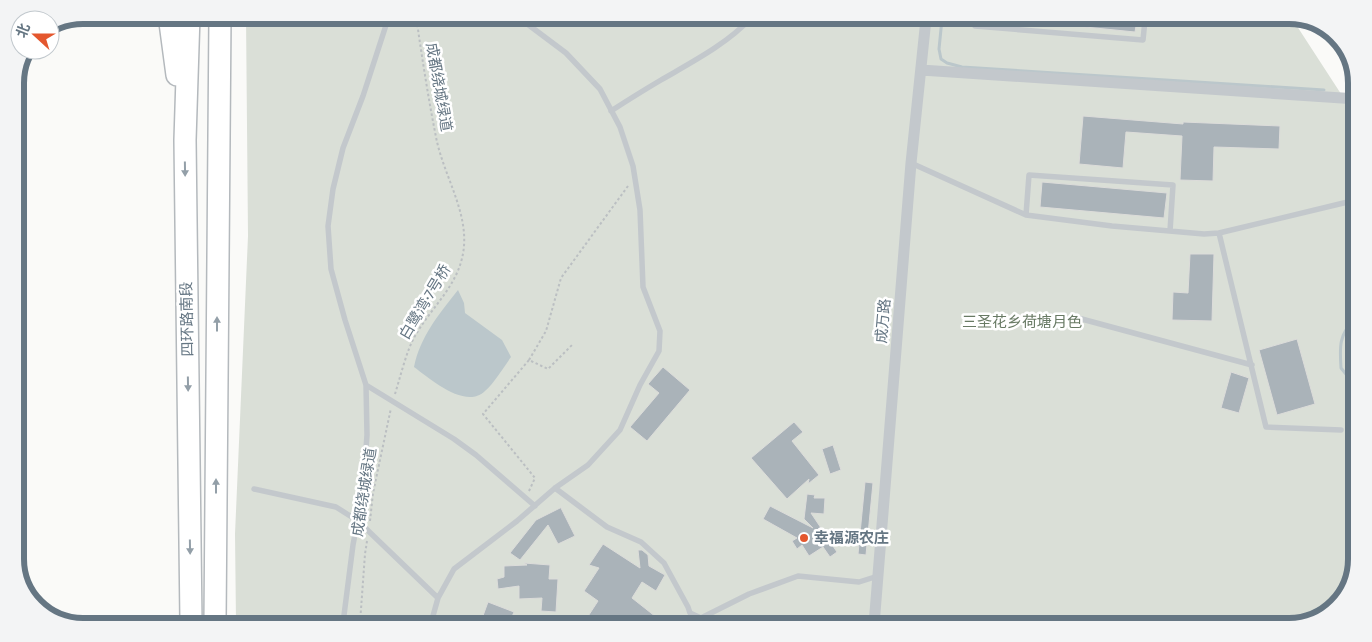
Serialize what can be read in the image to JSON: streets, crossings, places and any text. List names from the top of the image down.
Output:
{
  "streets": {
    "highway": ["四环路南段"],
    "street": ["成万路"],
    "path": ["成都绕城绿道", "白鹭湾·7号桥"]
  },
  "crossings": [
    ["成都绕城绿道", "白鹭湾·7号桥"]
  ],
  "parks": ["三圣花乡荷塘月色"],
  "places": ["幸福源农庄"],
  "north": "left"
}
